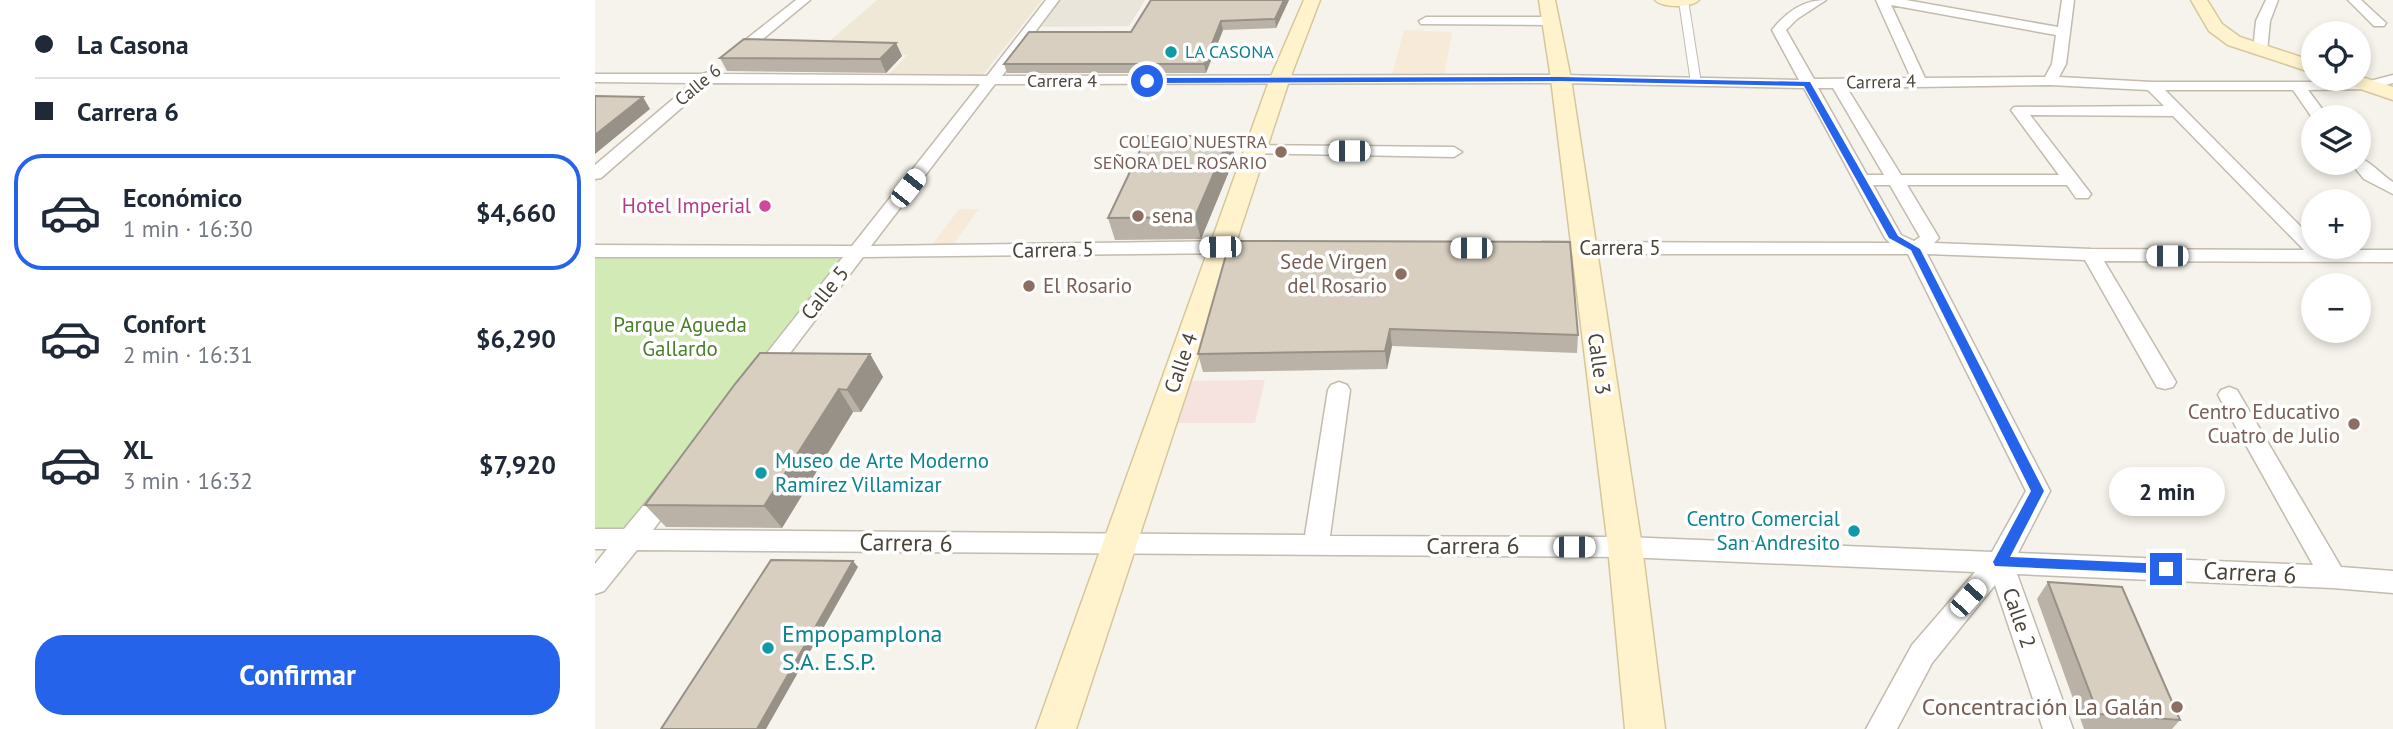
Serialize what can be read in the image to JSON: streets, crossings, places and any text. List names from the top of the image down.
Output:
{
  "streets": {
    "main road": ["Calle 4", "Calle 3"],
    "street": [
      "Carrera 4",
      "Calle 6",
      "Carrera 5",
      "Calle 5",
      "Carrera 6",
      "Calle 2"
    ]
  },
  "crossings": [
    ["Carrera 4", "Calle 6"],
    ["Carrera 4", "Calle 5"],
    ["Carrera 4", "Calle 4"],
    ["Carrera 4", "Calle 3"],
    ["Carrera 4", "Calle 2"],
    ["Carrera 5", "Calle 5"],
    ["Carrera 5", "Calle 4"],
    ["Carrera 5", "Calle 3"],
    ["Carrera 5", "Calle 2"],
    ["Calle 4", "Carrera 6"],
    ["Calle 3", "Carrera 6"],
    ["Carrera 6", "Calle 2"]
  ],
  "parks": ["Parque Agueda Gallardo"],
  "places": [
    "LA CASONA",
    "COLEGIO NUESTRA SEÑORA DEL ROSARIO",
    "Hotel Imperial",
    "sena",
    "Sede Virgen del Rosario",
    "El Rosario",
    "Centro Educativo Cuatro de Julio",
    "Museo de Arte Moderno Ramírez Villamizar",
    "Centro Comercial San Andresito",
    "Empopamplona S.A. E.S.P.",
    "Concentración La Galán"
  ],
  "page": {
    "banner": ["La Casona", "Carrera 6"],
    "map_buttons": ["+", "−"],
    "list": [
      {
        "name": "Económico",
        "note": "1 min · 16:30",
        "value": "$4,660"
      },
      {
        "name": "Confort",
        "note": "2 min · 16:31",
        "value": "$6,290"
      },
      {
        "name": "XL",
        "note": "3 min · 16:32",
        "value": "$7,920"
      }
    ],
    "bubble": "2 min",
    "buttons": "Confirmar"
  }
}
